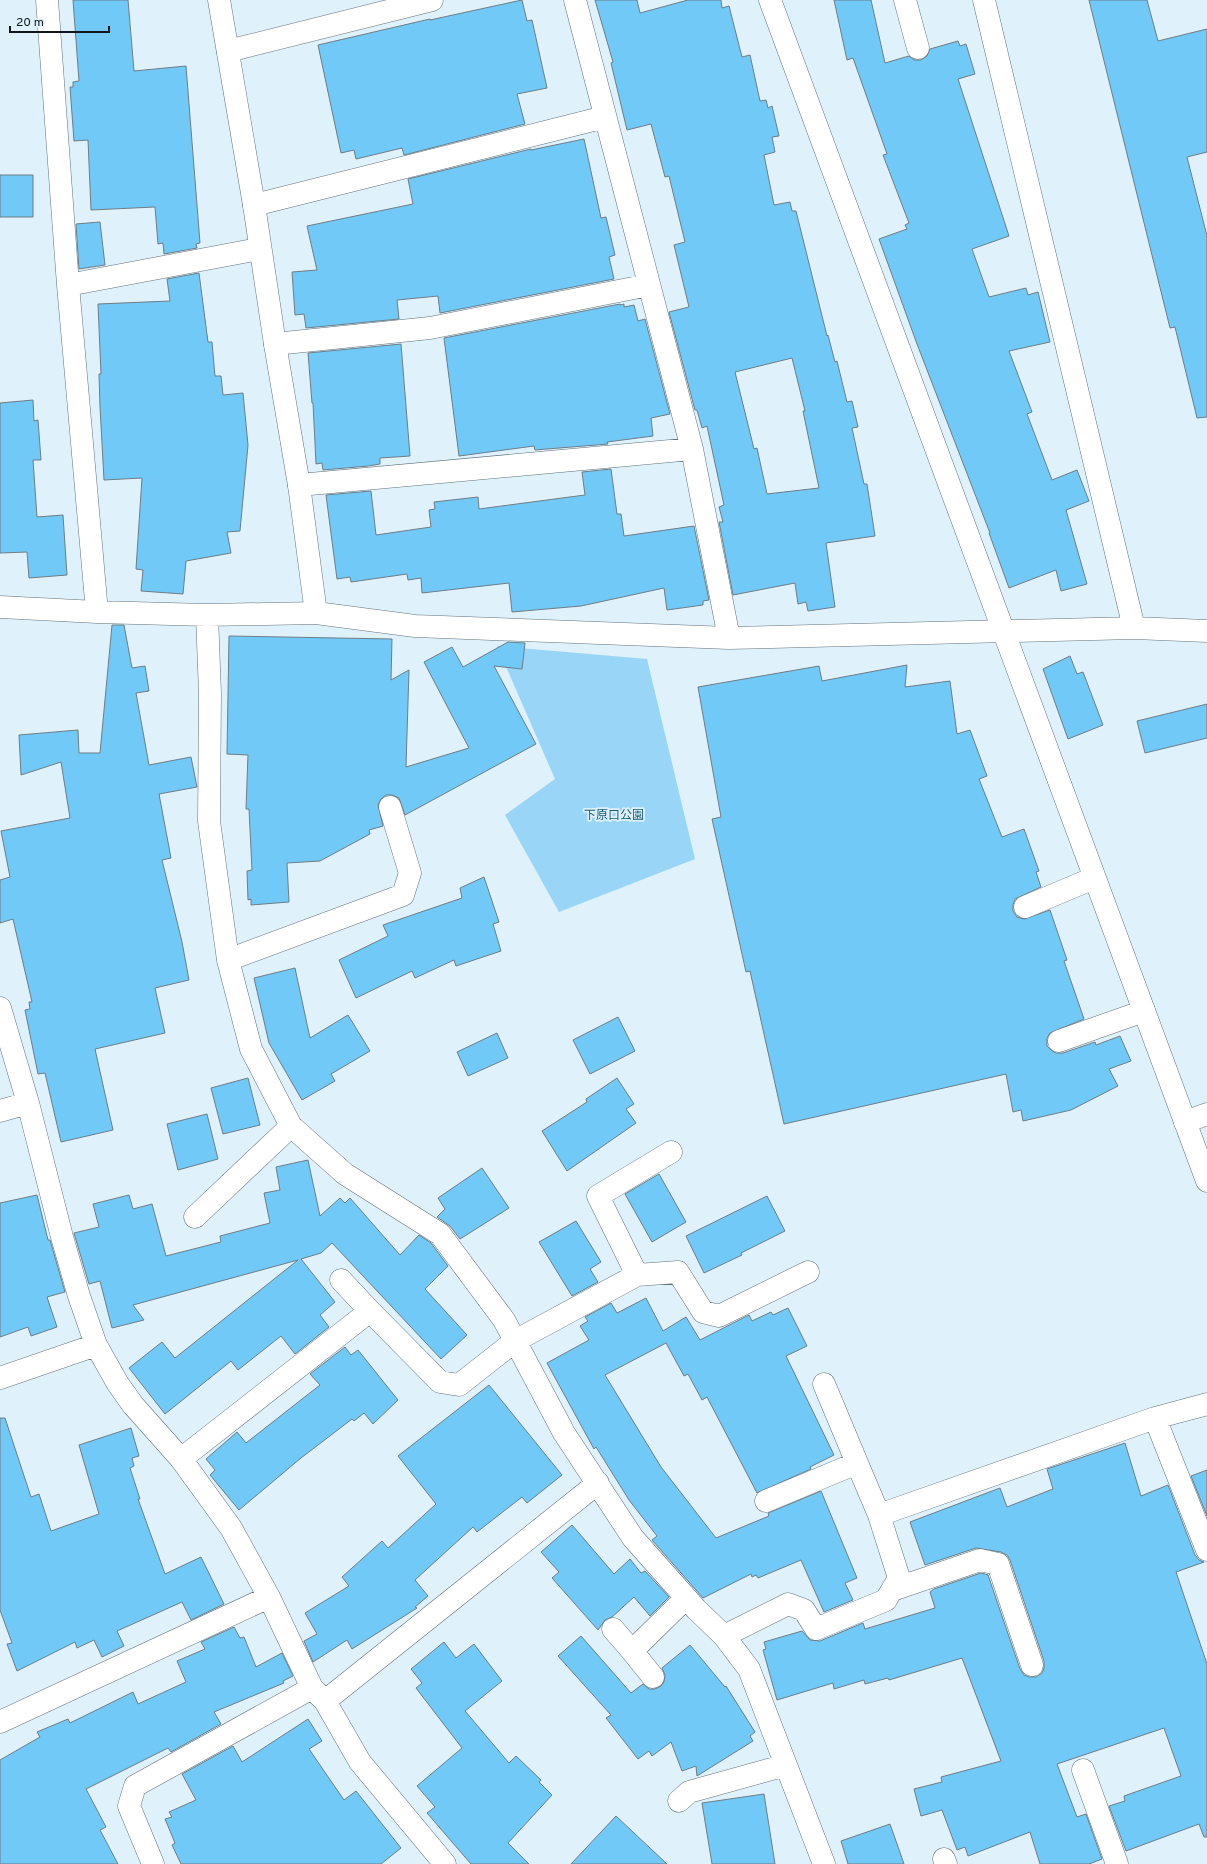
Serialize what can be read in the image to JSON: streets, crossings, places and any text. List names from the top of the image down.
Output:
{
  "parks": ["下原口公園"],
  "scale_bar": "20 m"
}
